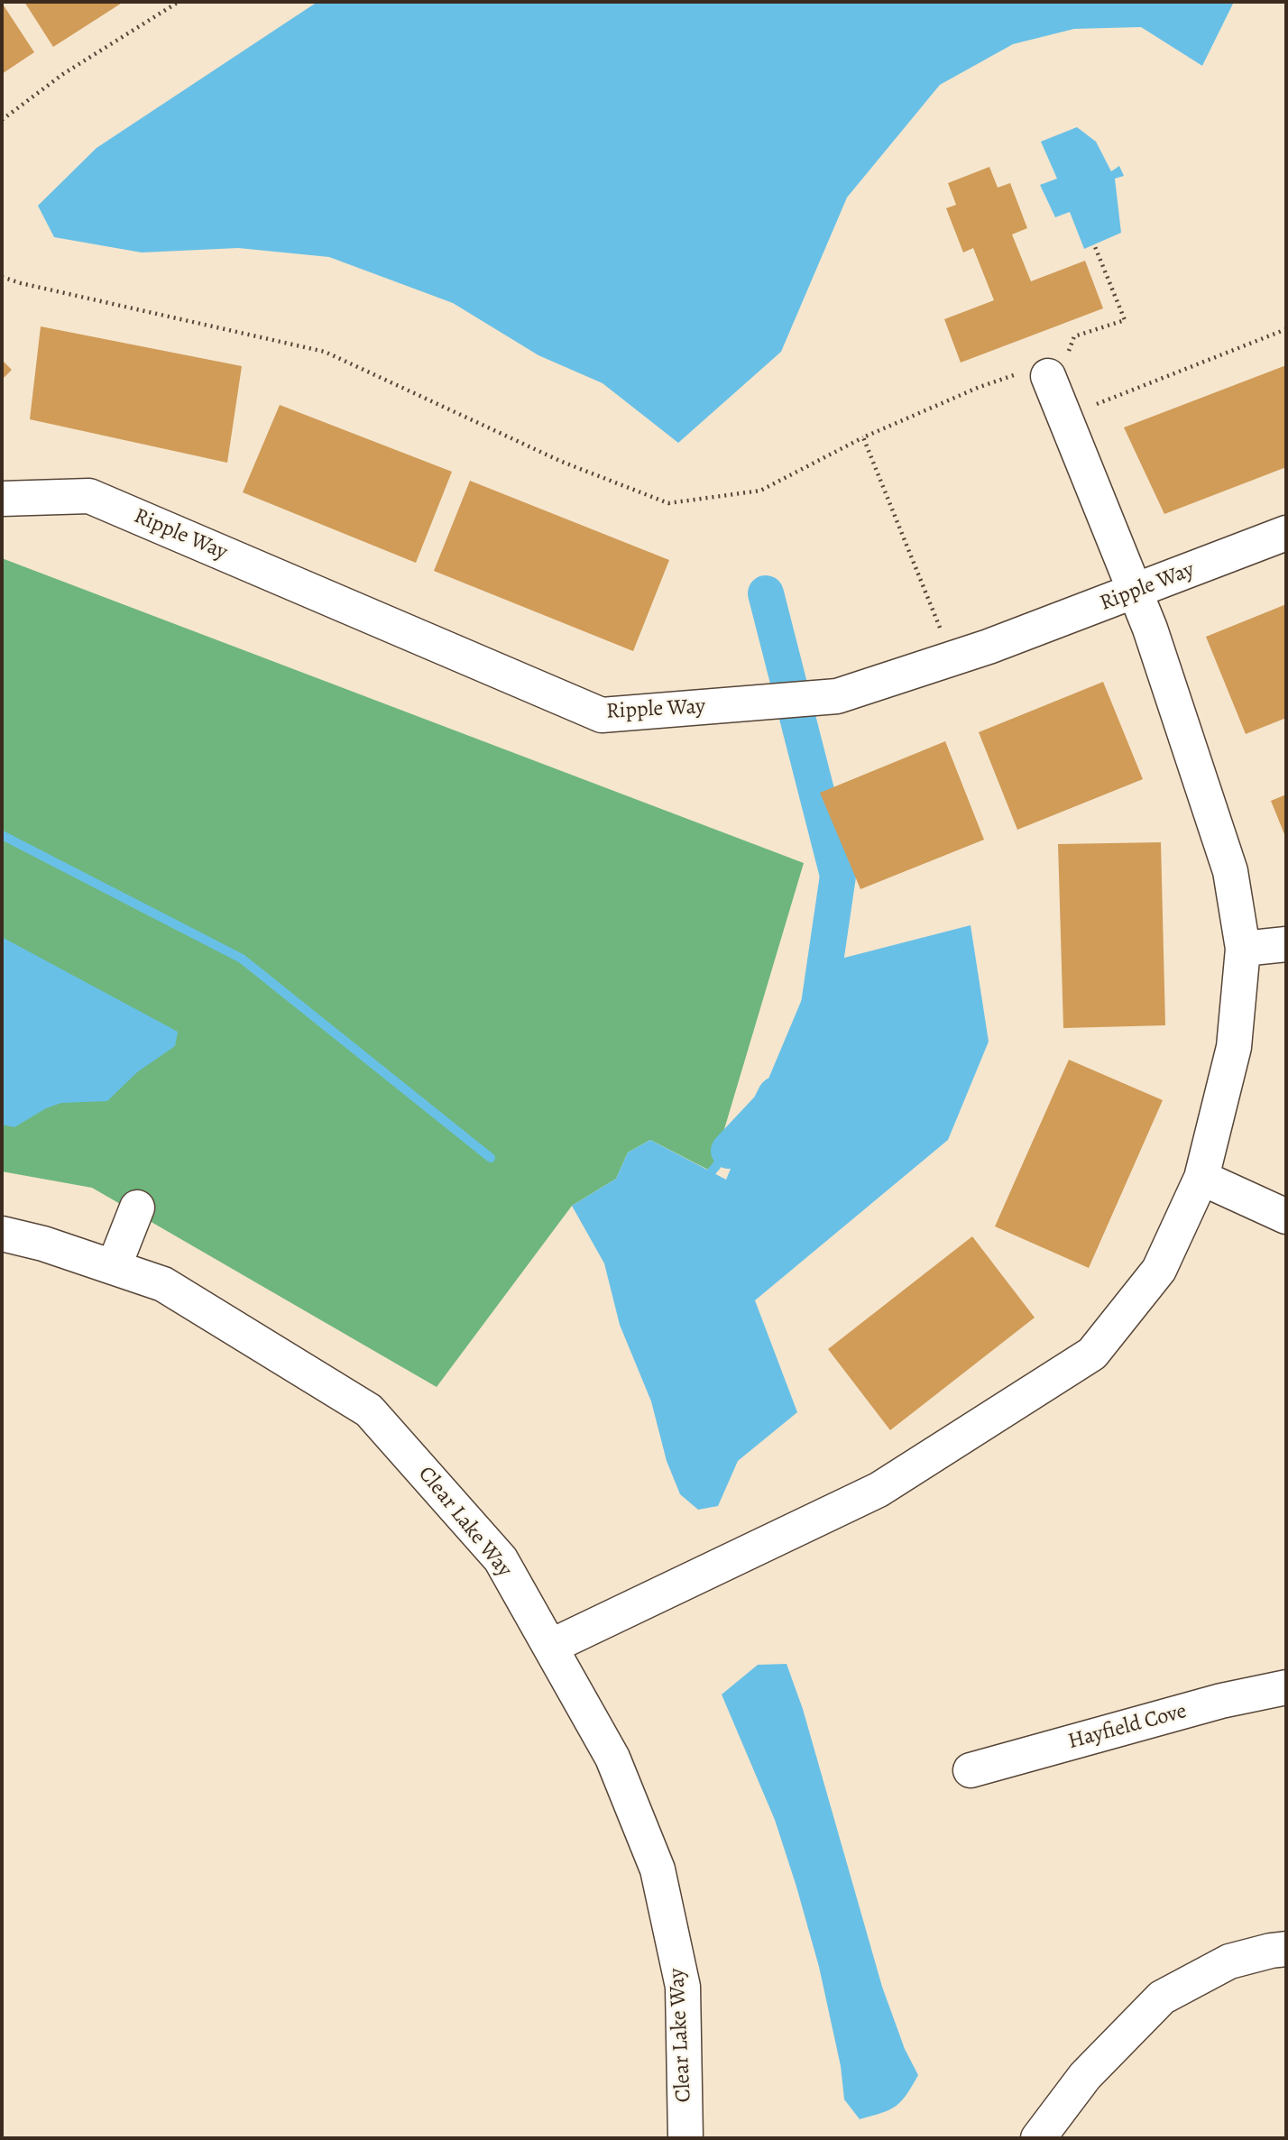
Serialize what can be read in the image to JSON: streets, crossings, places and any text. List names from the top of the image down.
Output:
{
  "streets": {
    "street": ["Ripple Way", "Clear Lake Way", "Hayfield Cove"]
  }
}
